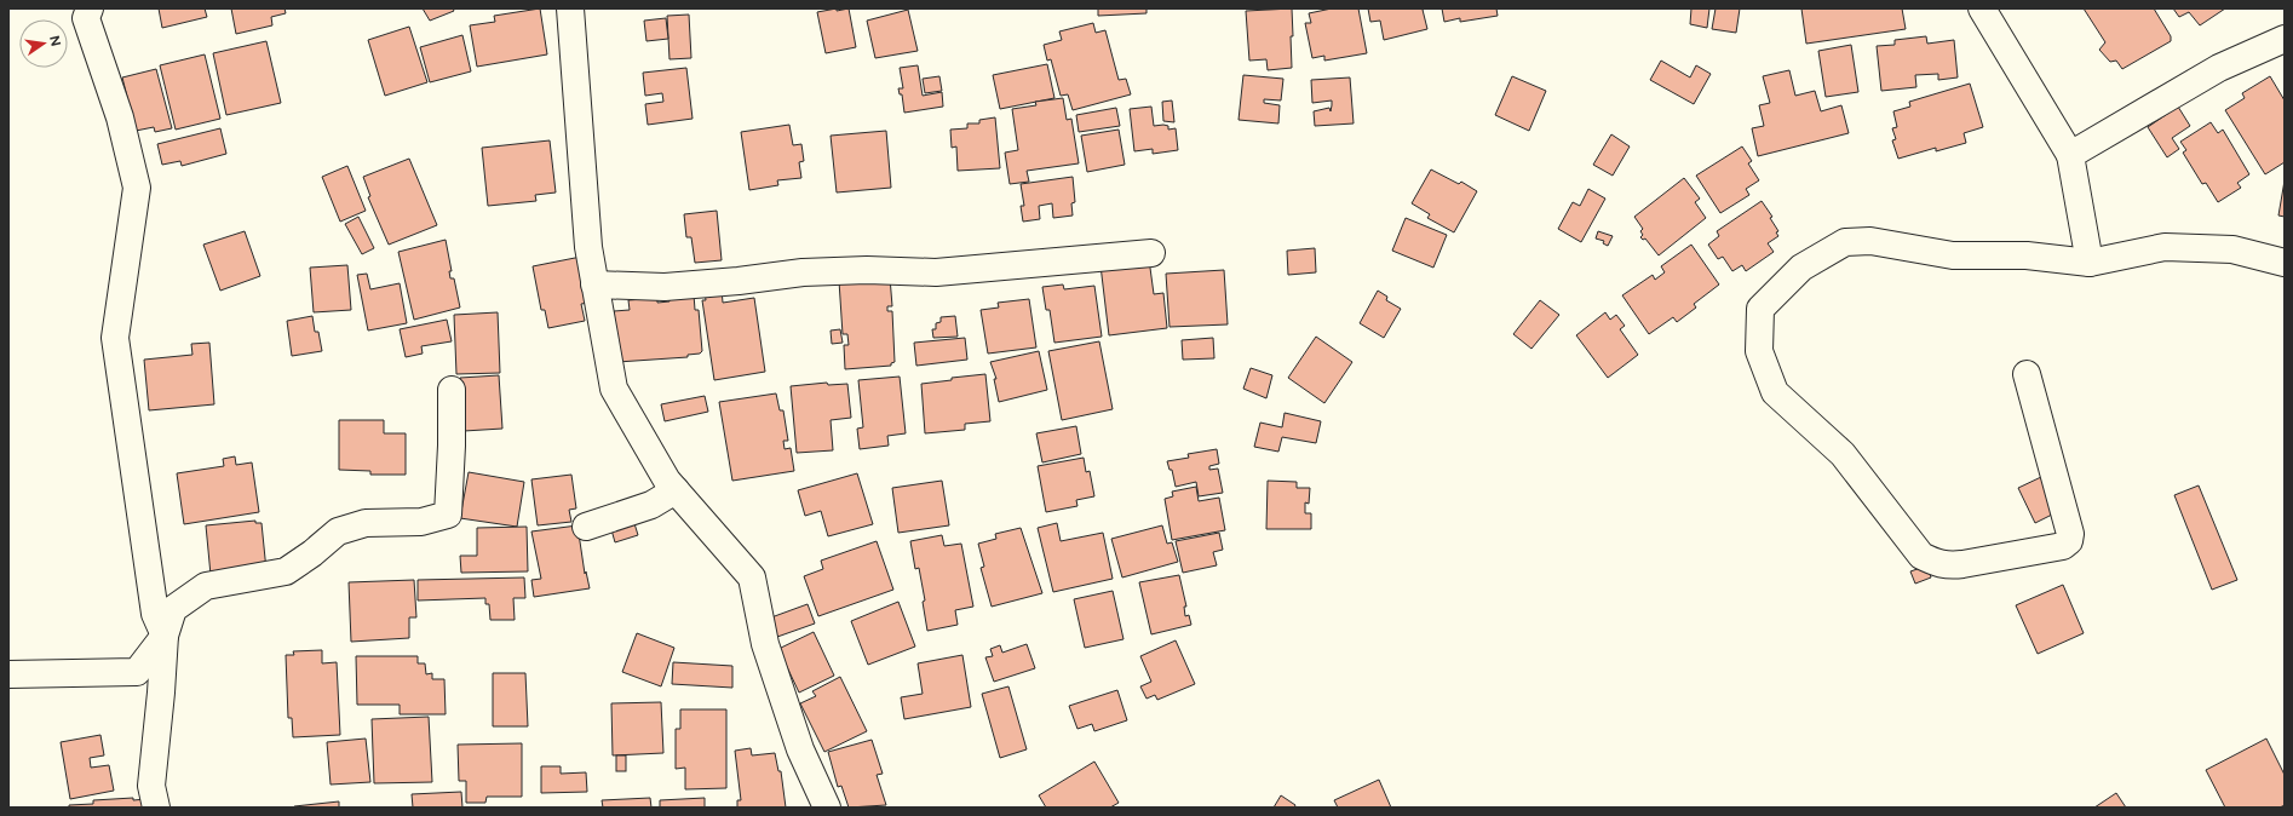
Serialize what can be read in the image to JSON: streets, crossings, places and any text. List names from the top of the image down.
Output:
{
  "north": "right"
}
